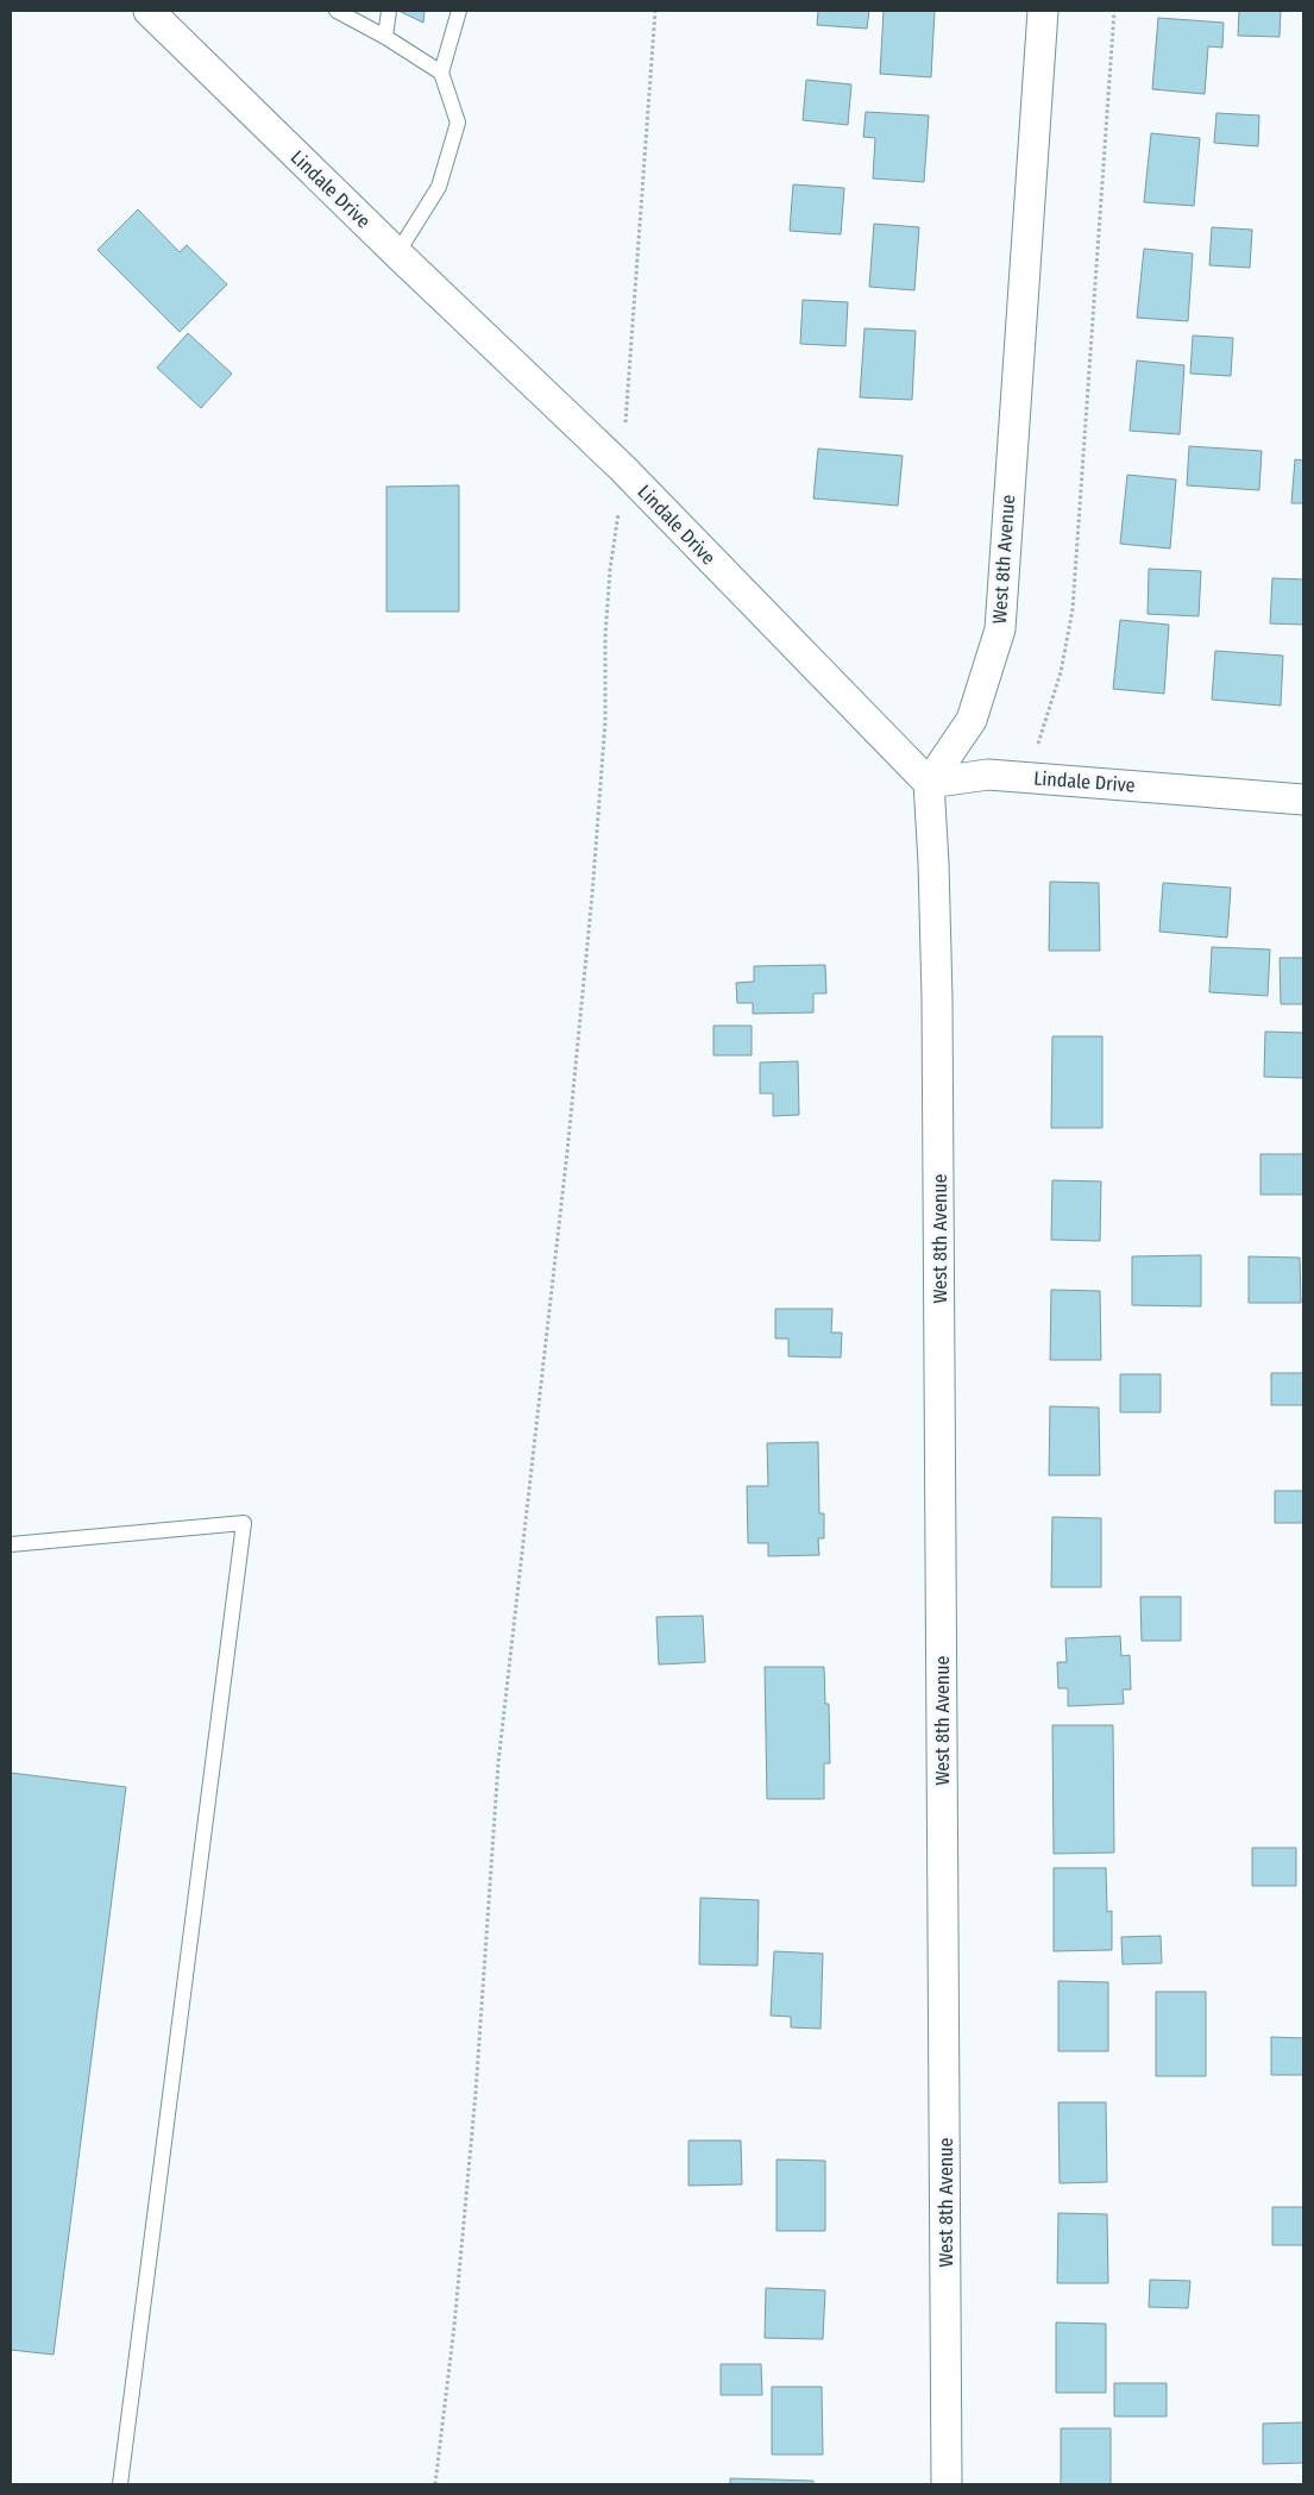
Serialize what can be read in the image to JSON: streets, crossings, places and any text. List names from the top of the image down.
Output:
{
  "streets": {
    "street": ["Lindale Drive", "West 8th Avenue"]
  },
  "crossings": [
    ["Lindale Drive", "West 8th Avenue"]
  ]
}
